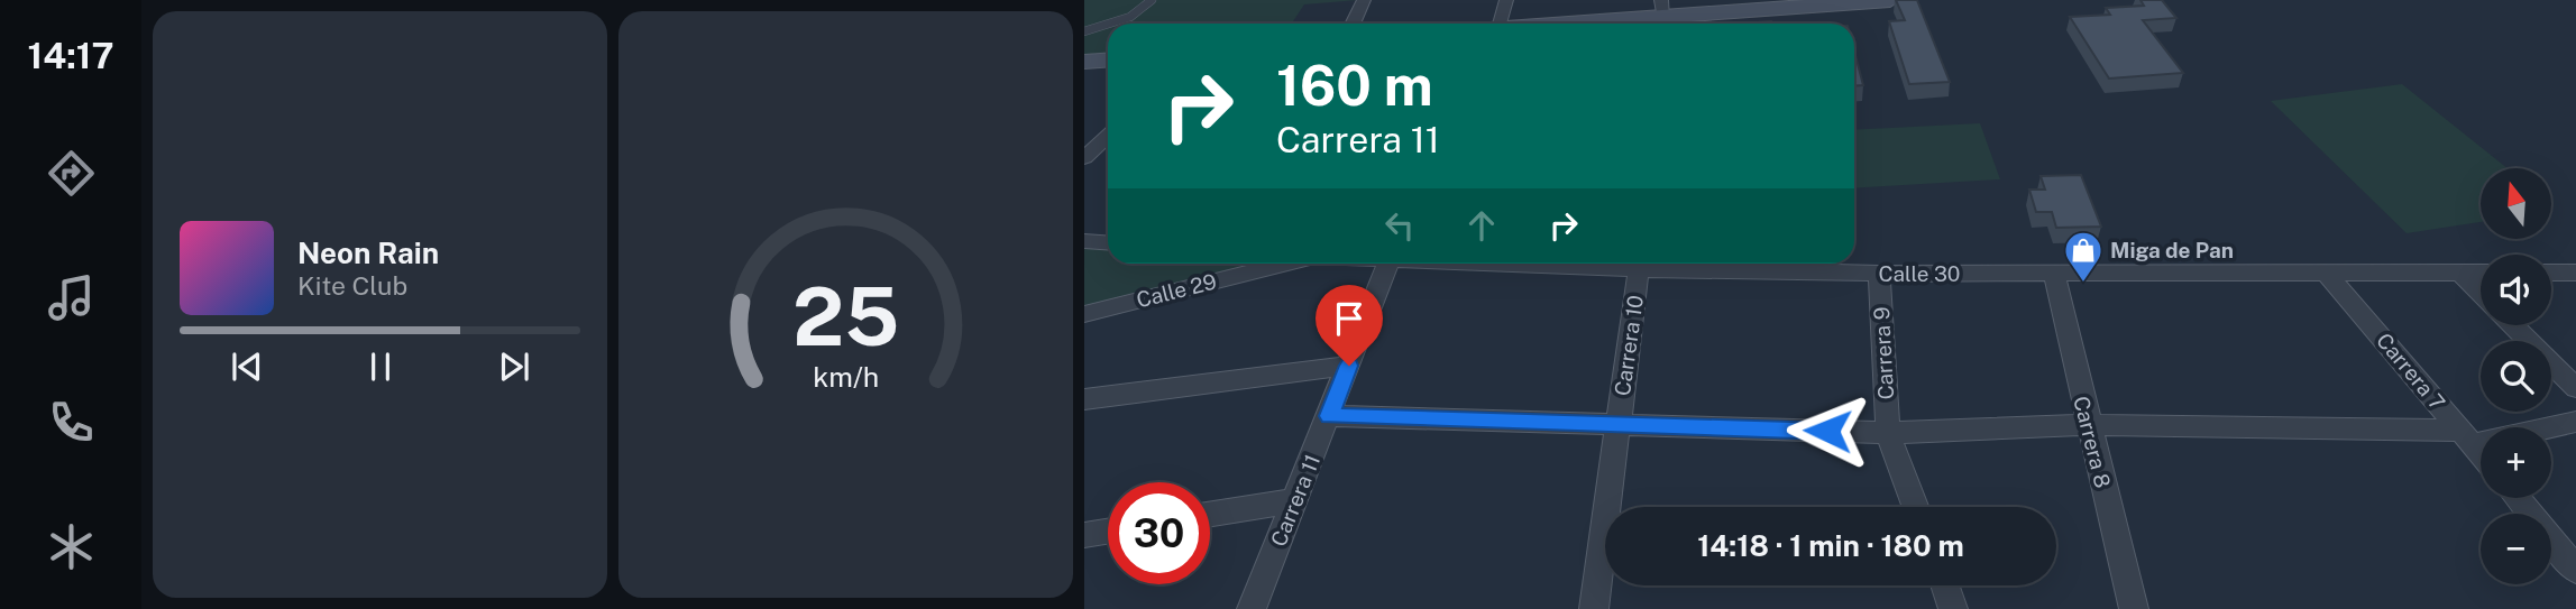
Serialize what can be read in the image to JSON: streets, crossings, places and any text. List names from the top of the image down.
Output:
{
  "streets": {
    "street": [
      "Calle 30",
      "Calle 29",
      "Carrera 10",
      "Carrera 9",
      "Carrera 7",
      "Carrera 8",
      "Carrera 11"
    ]
  },
  "crossings": [
    ["Calle 30", "Carrera 10"],
    ["Calle 30", "Carrera 9"],
    ["Calle 30", "Carrera 7"],
    ["Calle 30", "Carrera 8"]
  ],
  "places": {
    "shop": ["Miga de Pan"]
  },
  "north": "top",
  "page": {
    "tabs": "14:17",
    "turn": ["160 m", "Carrera 11"],
    "map_buttons": ["+", "−"],
    "song": ["Neon Rain", "Kite Club"],
    "limit": "30",
    "trip": "14:18 · 1 min · 180 m",
    "gauge": ["25", "km/h"]
  }
}
